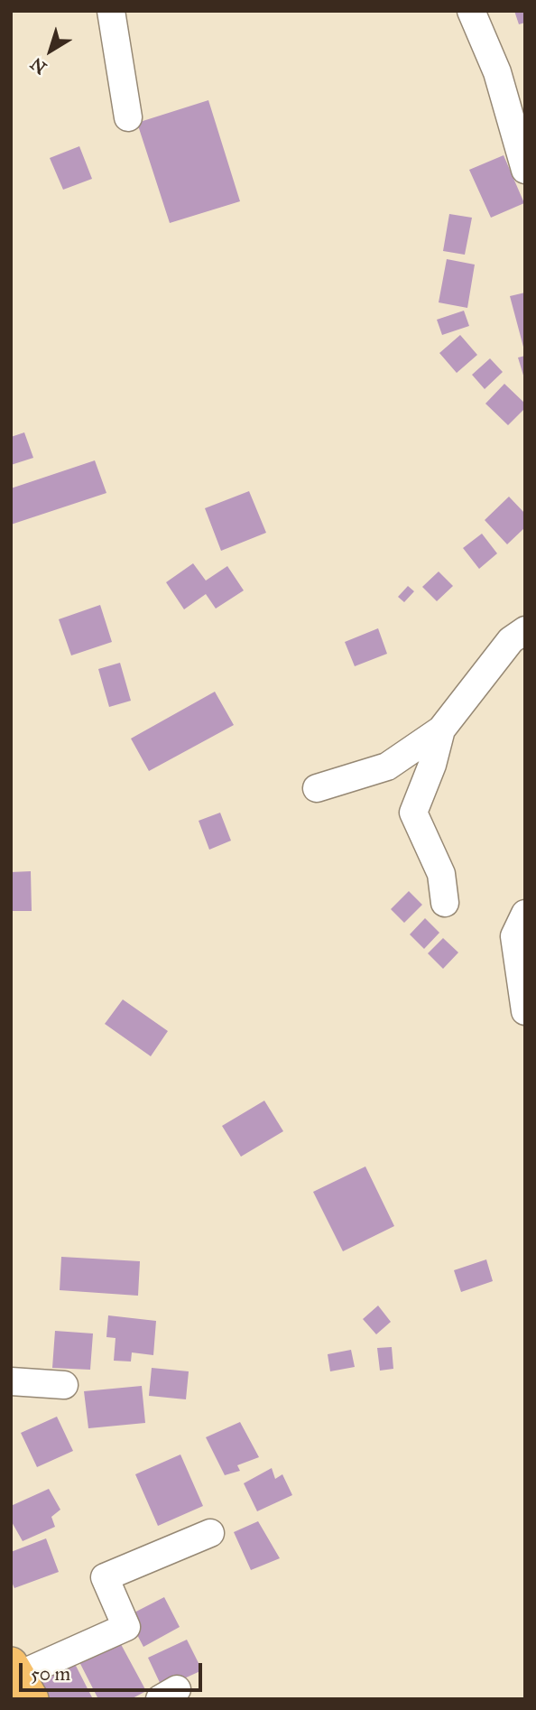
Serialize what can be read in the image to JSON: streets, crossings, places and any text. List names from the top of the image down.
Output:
{
  "scale_bar": "50 m",
  "north": "bottom left"
}
